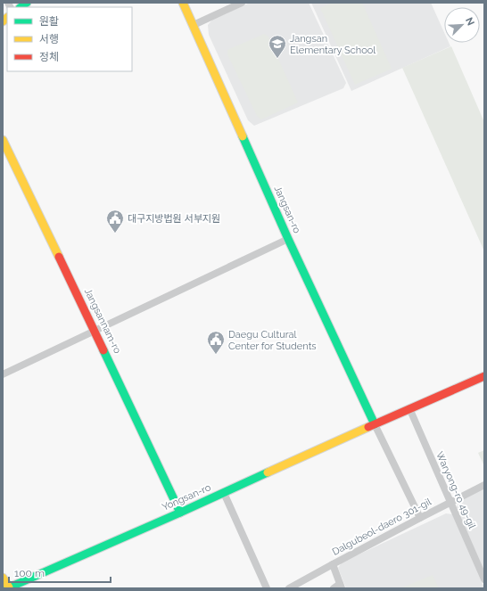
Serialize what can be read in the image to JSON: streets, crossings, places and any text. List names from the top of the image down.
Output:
{
  "streets": {
    "street": [
      "Jangsan-ro",
      "Jangsannam-ro",
      "Waryong-ro 49-gil",
      "Yongsan-ro",
      "Dalgubeol-daero 301-gil"
    ]
  },
  "crossings": [
    ["Jangsan-ro", "Yongsan-ro"],
    ["Jangsannam-ro", "Yongsan-ro"],
    ["Waryong-ro 49-gil", "Yongsan-ro"],
    ["Waryong-ro 49-gil", "Dalgubeol-daero 301-gil"]
  ],
  "places": {
    "school or university": ["Jangsan Elementary School"],
    "public building": ["대구지방법원 서부지원", "Daegu Cultural Center for Students"]
  },
  "legend": ["원활", "서행", "정체"],
  "scale_bar": "100 m",
  "north": "top right"
}
